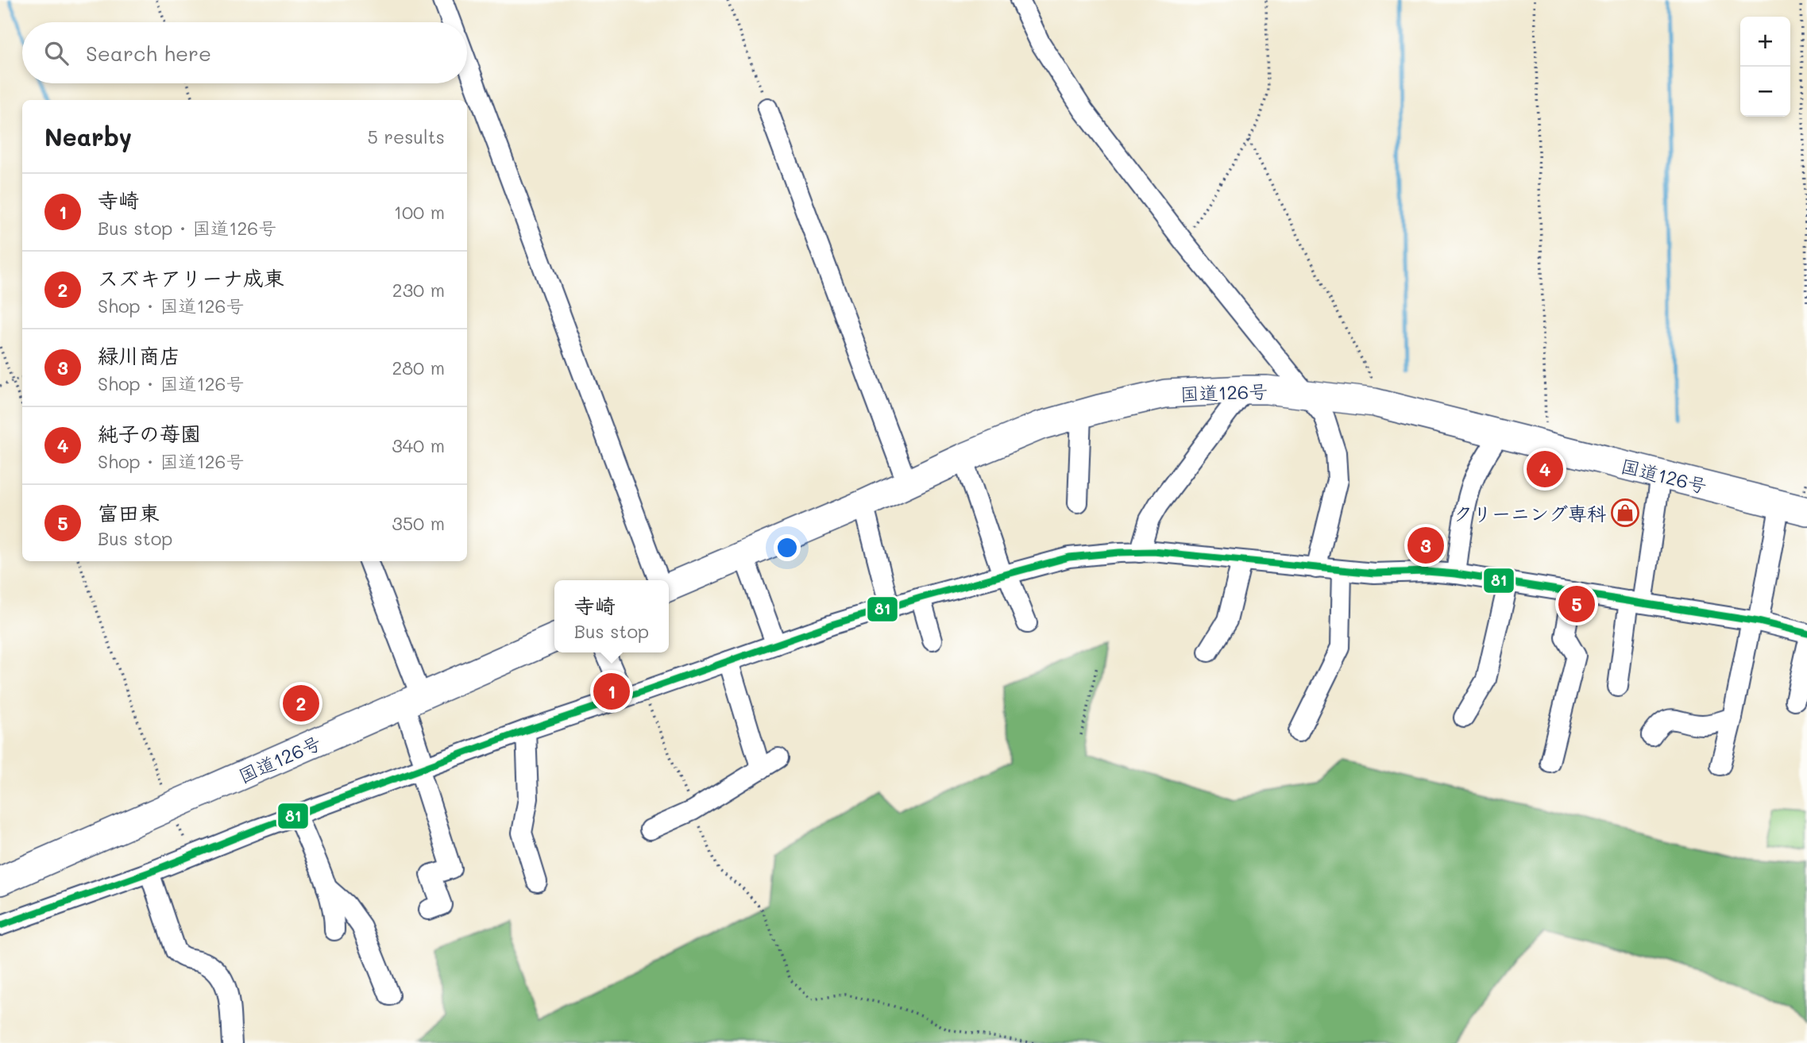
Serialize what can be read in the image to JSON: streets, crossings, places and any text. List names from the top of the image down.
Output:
{
  "streets": {
    "highway": ["国道126号"]
  },
  "places": {
    "shop": ["クリーニング専科"]
  },
  "lines": ["transit line 81"],
  "page": {
    "map_buttons": ["+", "−"],
    "search": "Search here",
    "heading": ["Nearby", "5 results"],
    "list": [
      {
        "mark": "1",
        "name": "寺崎",
        "note": "Bus stop · 国道126号",
        "value": "100 m"
      },
      {
        "mark": "2",
        "name": "スズキアリーナ成東",
        "note": "Shop · 国道126号",
        "value": "230 m"
      },
      {
        "mark": "3",
        "name": "緑川商店",
        "note": "Shop · 国道126号",
        "value": "280 m"
      },
      {
        "mark": "4",
        "name": "純子の苺園",
        "note": "Shop · 国道126号",
        "value": "340 m"
      },
      {
        "mark": "5",
        "name": "富田東",
        "note": "Bus stop",
        "value": "350 m"
      }
    ],
    "pins": [
      "4",
      "3",
      "5",
      "1",
      "2"
    ],
    "popup": ["寺崎", "Bus stop"]
  }
}
